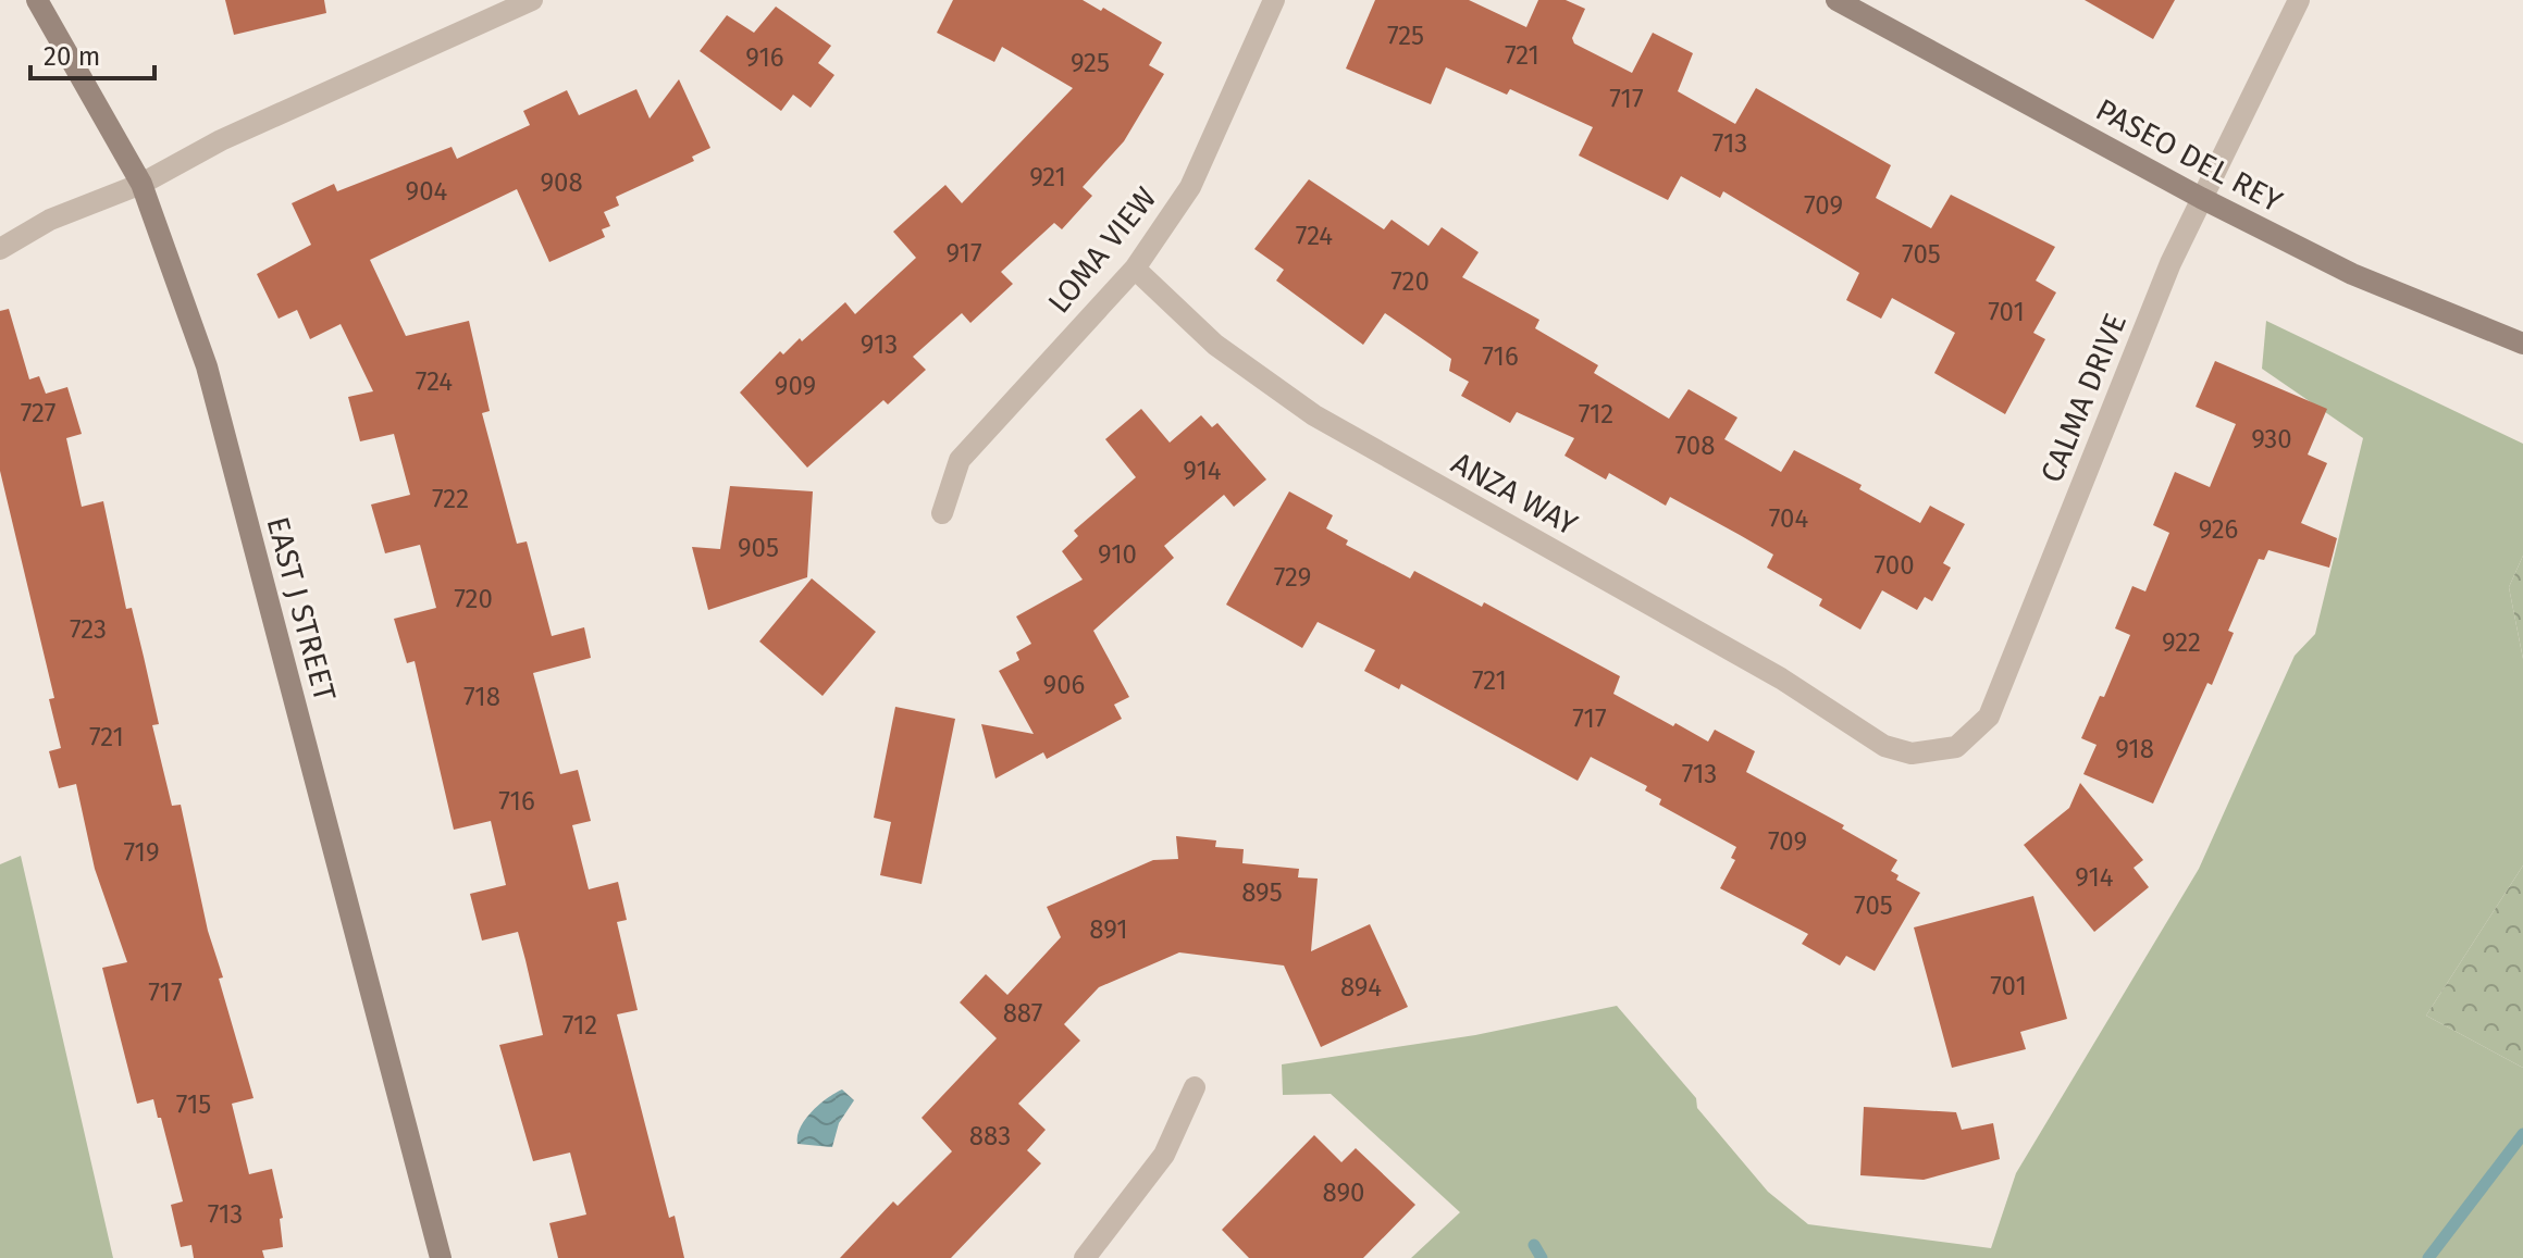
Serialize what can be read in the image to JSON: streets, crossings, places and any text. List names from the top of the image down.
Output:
{
  "streets": {
    "street": [
      "PASEO DEL REY",
      "LOMA VIEW",
      "CALMA DRIVE",
      "ANZA WAY",
      "EAST J STREET"
    ]
  },
  "crossings": [
    ["PASEO DEL REY", "CALMA DRIVE"],
    ["LOMA VIEW", "ANZA WAY"],
    ["CALMA DRIVE", "ANZA WAY"]
  ],
  "house_numbers": [
    "725",
    "721",
    "916",
    "925",
    "717",
    "713",
    "921",
    "908",
    "904",
    "709",
    "724",
    "917",
    "705",
    "720",
    "701",
    "913",
    "716",
    "724",
    "909",
    "727",
    "712",
    "930",
    "708",
    "914",
    "722",
    "704",
    "926",
    "905",
    "910",
    "700",
    "729",
    "720",
    "723",
    "922",
    "721",
    "906",
    "718",
    "717",
    "721",
    "918",
    "713",
    "716",
    "709",
    "719",
    "914",
    "895",
    "705",
    "891",
    "701",
    "894",
    "717",
    "887",
    "712",
    "715",
    "883",
    "890",
    "713"
  ],
  "scale_bar": "20 m"
}
